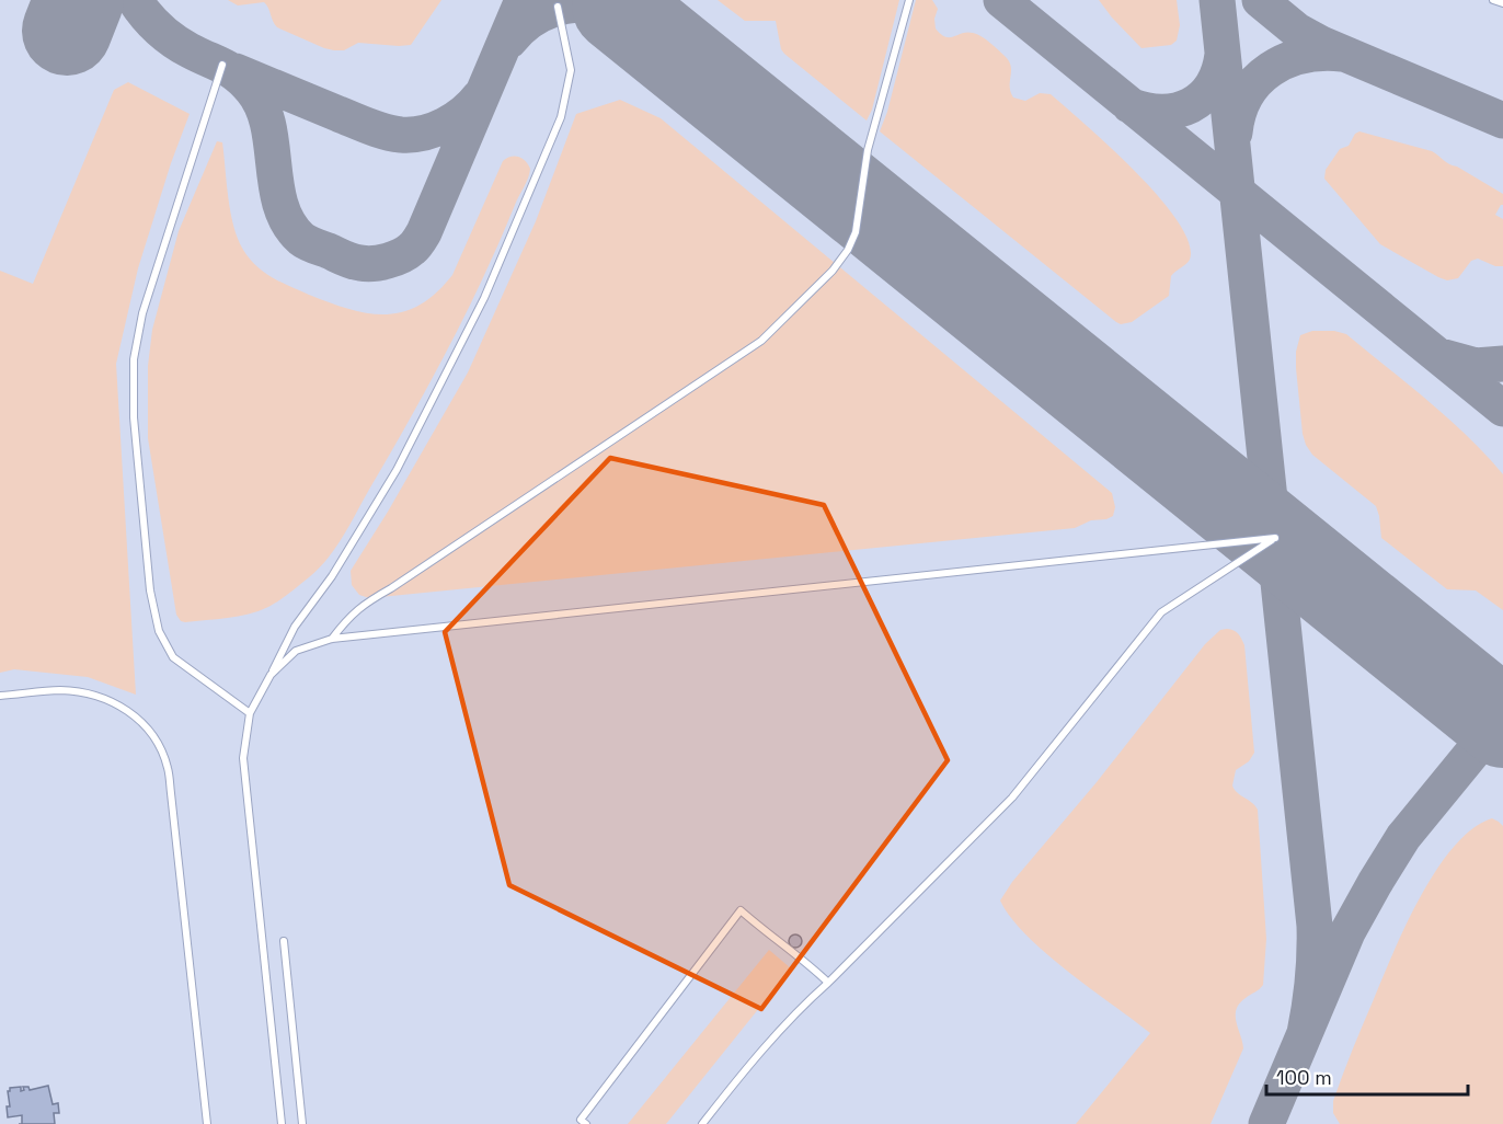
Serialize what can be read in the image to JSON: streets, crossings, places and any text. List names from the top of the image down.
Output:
{
  "scale_bar": "100 m"
}
